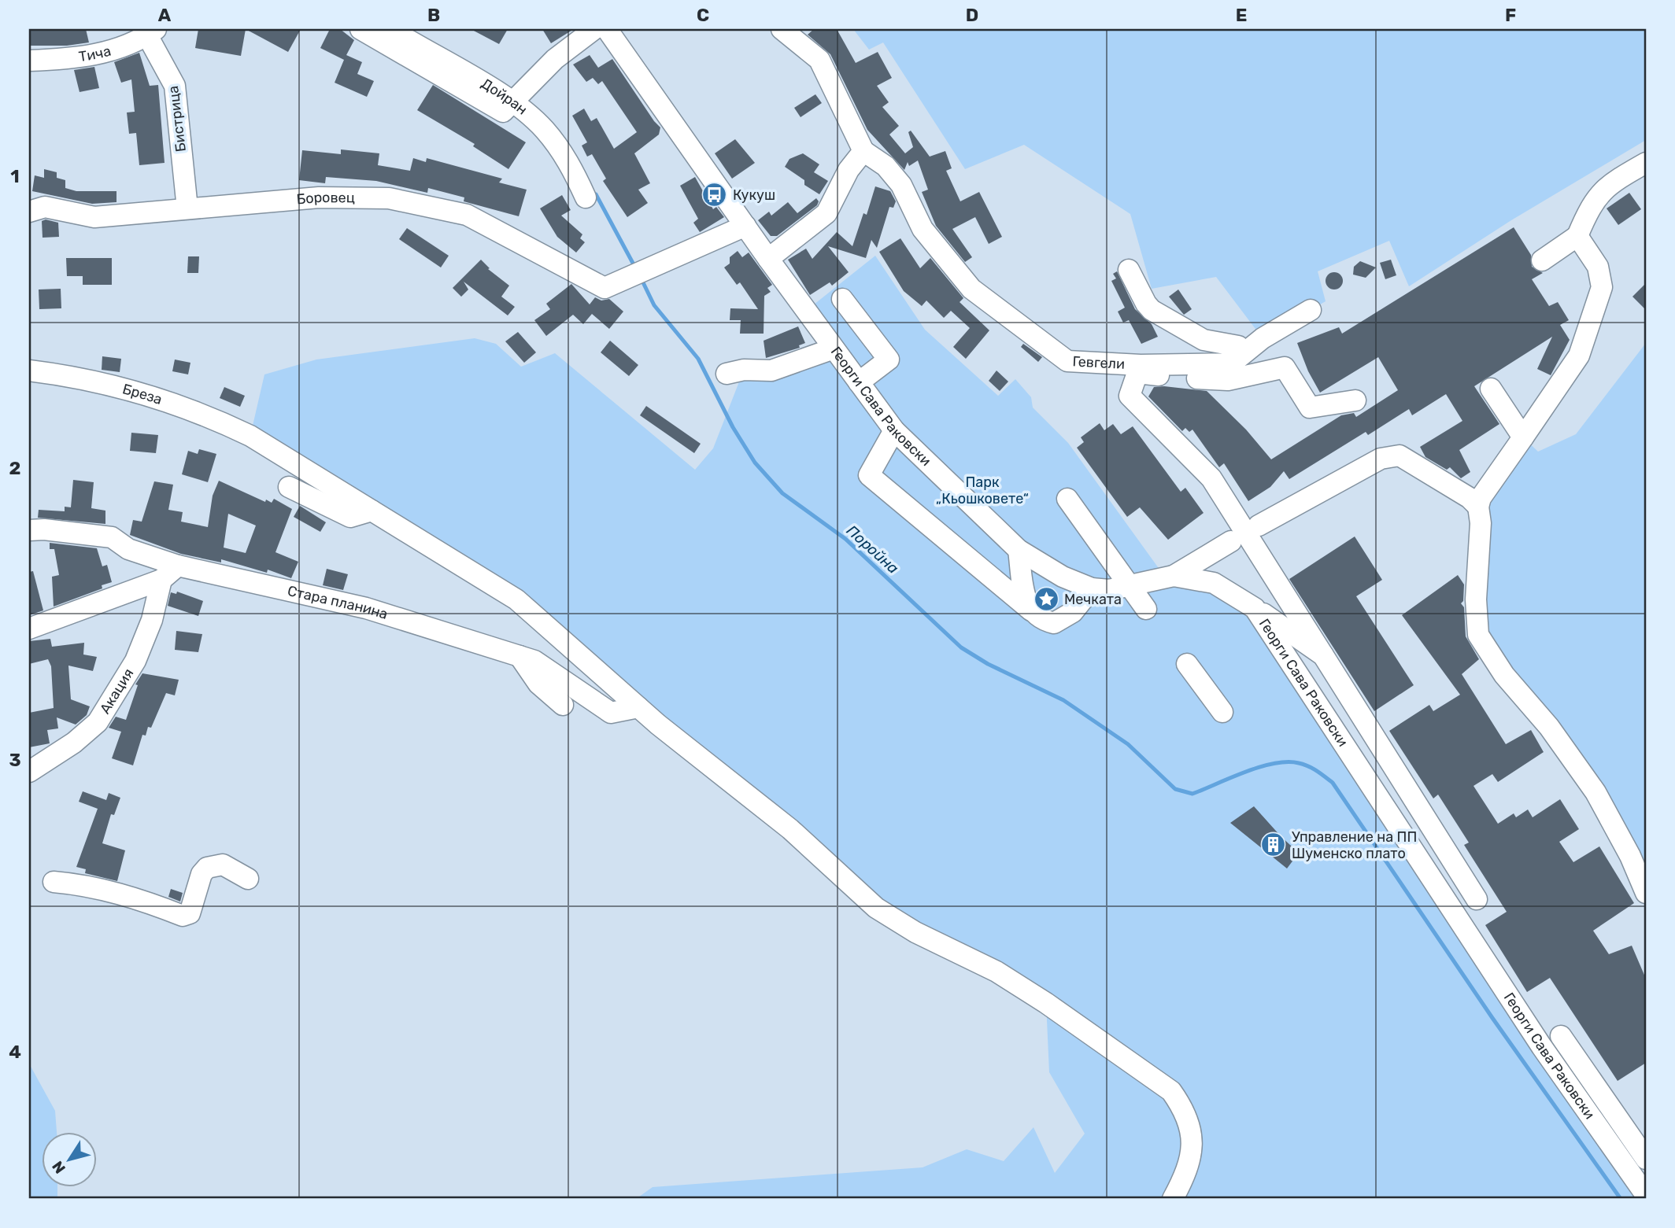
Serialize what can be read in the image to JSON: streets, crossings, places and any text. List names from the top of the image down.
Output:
{
  "streets": {
    "street": [
      "Тича",
      "Дойран",
      "Бистрица",
      "Боровец",
      "Гевгели",
      "Бреза",
      "Георги Сава Раковски",
      "Стара планина",
      "Акация"
    ]
  },
  "crossings": [
    ["Тича", "Бистрица"],
    ["Бистрица", "Боровец"],
    ["Боровец", "Георги Сава Раковски"],
    ["Бреза", "Стара планина"]
  ],
  "water": ["Поройна"],
  "parks": ["Парк „Кьошковете“"],
  "places": {
    "bus stop": ["Кукуш"],
    "place": ["Мечката"],
    "building": ["Управление на ПП Шуменско плато"]
  },
  "north": "bottom left",
  "grid": {
    "columns": [
      "A",
      "B",
      "C",
      "D",
      "E",
      "F"
    ],
    "rows": [
      "1",
      "2",
      "3",
      "4"
    ]
  }
}
